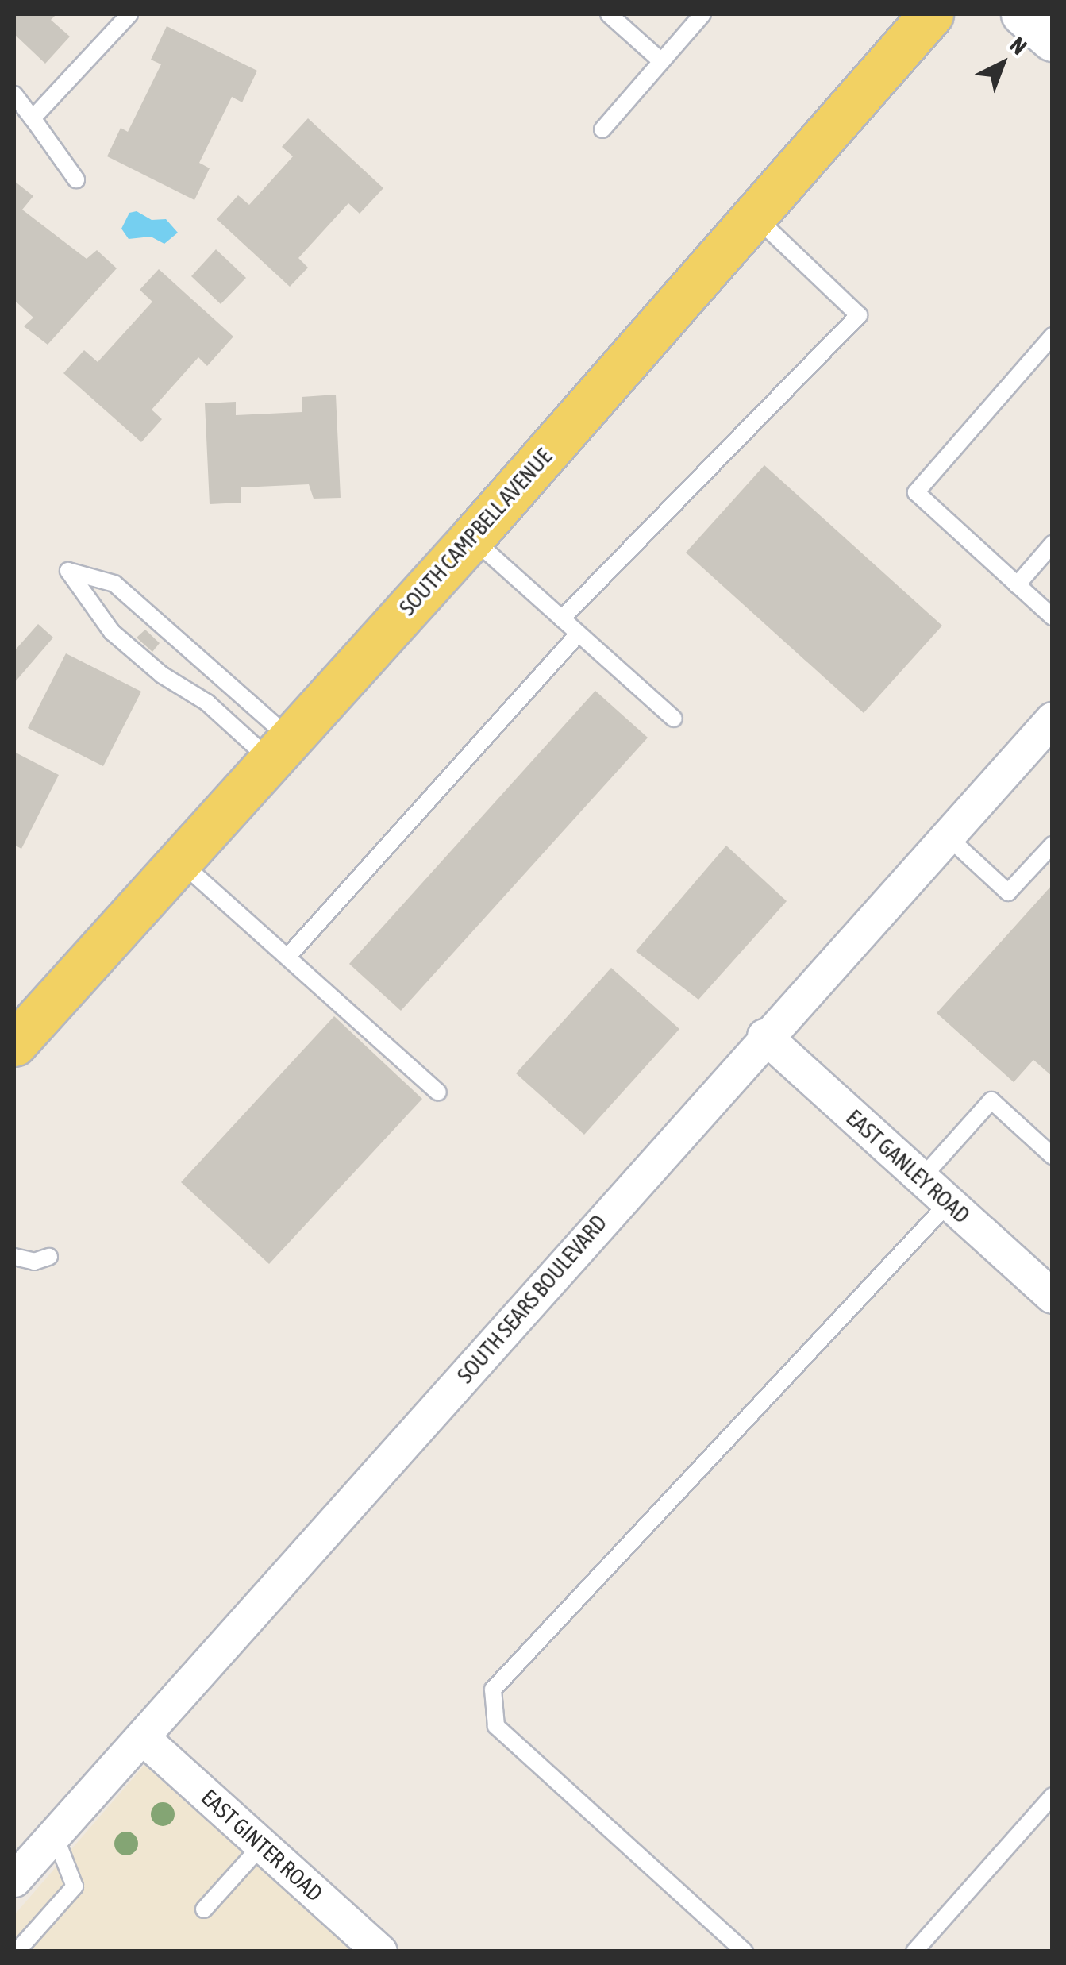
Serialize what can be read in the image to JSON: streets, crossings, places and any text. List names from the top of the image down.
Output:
{
  "streets": {
    "main road": ["SOUTH CAMPBELL AVENUE"],
    "street": ["EAST GANLEY ROAD", "SOUTH SEARS BOULEVARD", "EAST GINTER ROAD"]
  },
  "crossings": [
    ["EAST GANLEY ROAD", "SOUTH SEARS BOULEVARD"],
    ["SOUTH SEARS BOULEVARD", "EAST GINTER ROAD"]
  ],
  "north": "top right"
}
